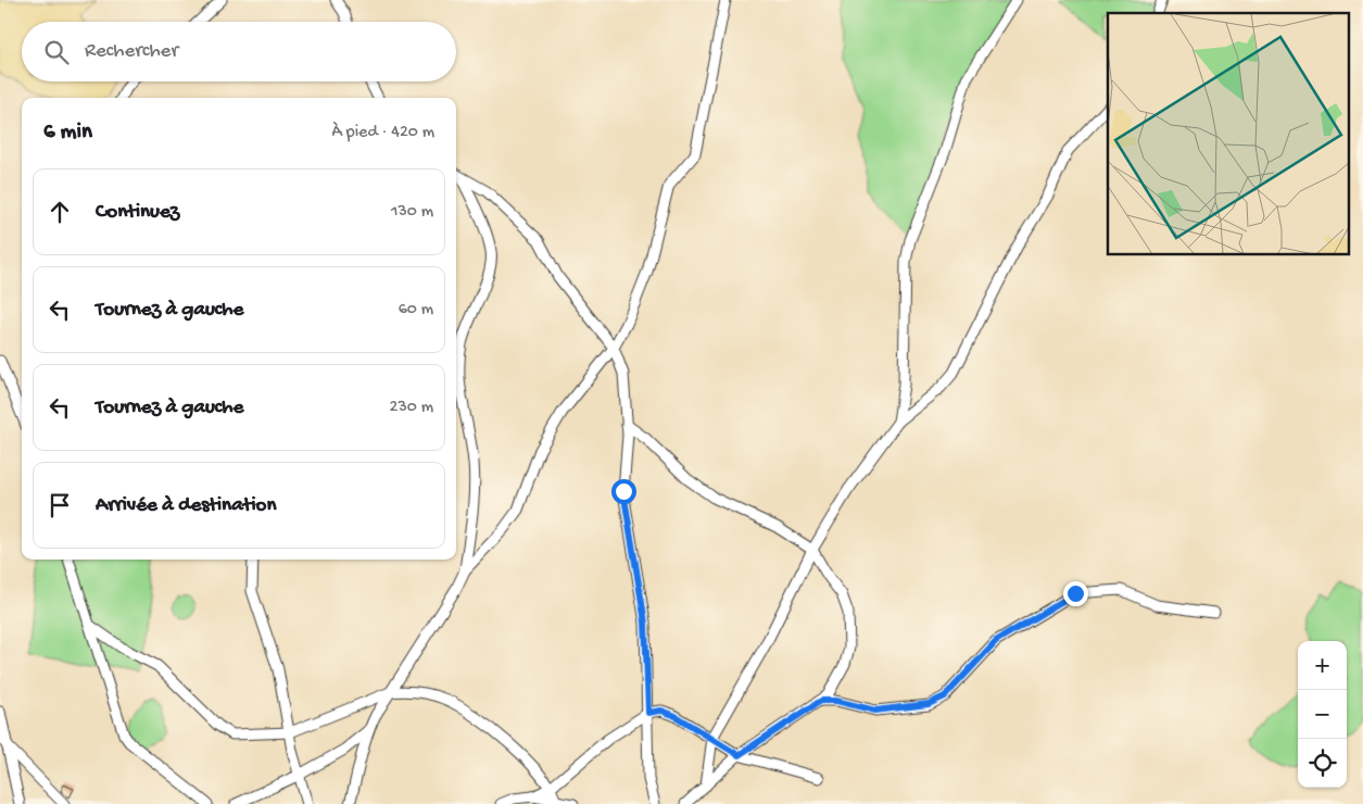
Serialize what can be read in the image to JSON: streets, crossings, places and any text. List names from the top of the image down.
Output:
{
  "page": {
    "search": "Rechercher",
    "heading": ["6 min", "À pied · 420 m"],
    "list": [
      ["Continuez", "130 m"],
      ["Tournez à gauche", "60 m"],
      ["Tournez à gauche", "230 m"],
      "Arrivée à destination"
    ],
    "map_buttons": ["+", "−"]
  }
}
